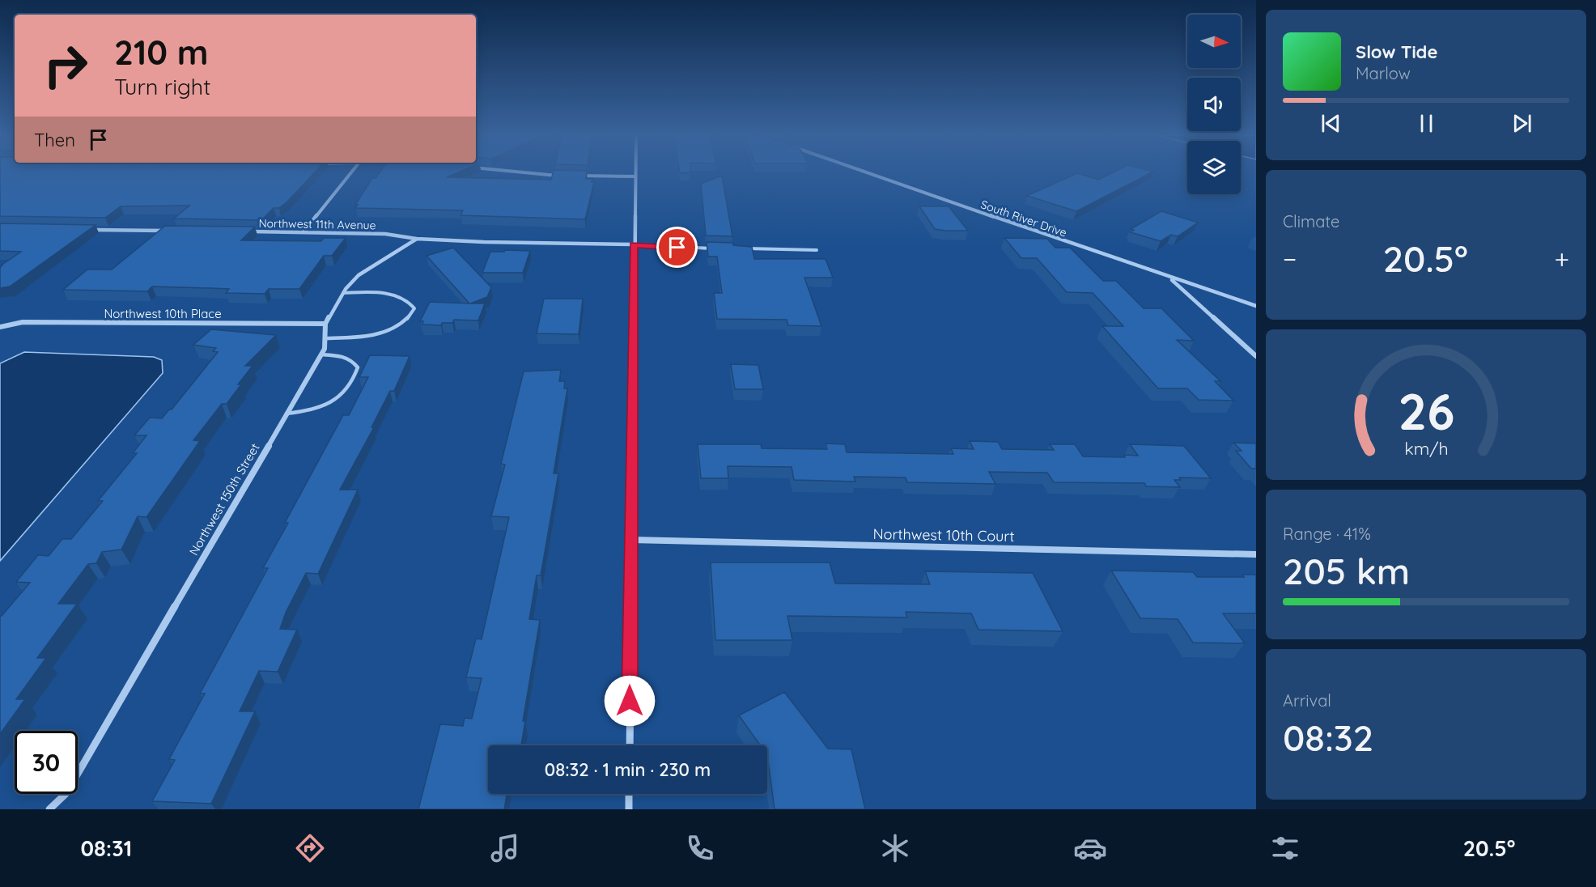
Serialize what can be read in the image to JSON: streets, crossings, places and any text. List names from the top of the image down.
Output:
{
  "streets": {
    "street": [
      "South River Drive",
      "Northwest 11th Avenue",
      "Northwest 10th Place",
      "Northwest 150th Street",
      "Northwest 10th Court"
    ]
  },
  "crossings": [
    ["Northwest 10th Place", "Northwest 150th Street"]
  ],
  "north": "right",
  "page": {
    "turn": ["210 m", "Turn right"],
    "song": ["Slow Tide", "Marlow"],
    "then": "Then",
    "tile": [
      "Climate",
      ["Range · 41%", "205 km"],
      ["Arrival", "08:32"]
    ],
    "heat": ["−", "20.5°", "+"],
    "limit": "30",
    "trip": "08:32 · 1 min · 230 m",
    "tabs": ["08:31", "20.5°"],
    "gauge": ["26", "km/h"]
  }
}
